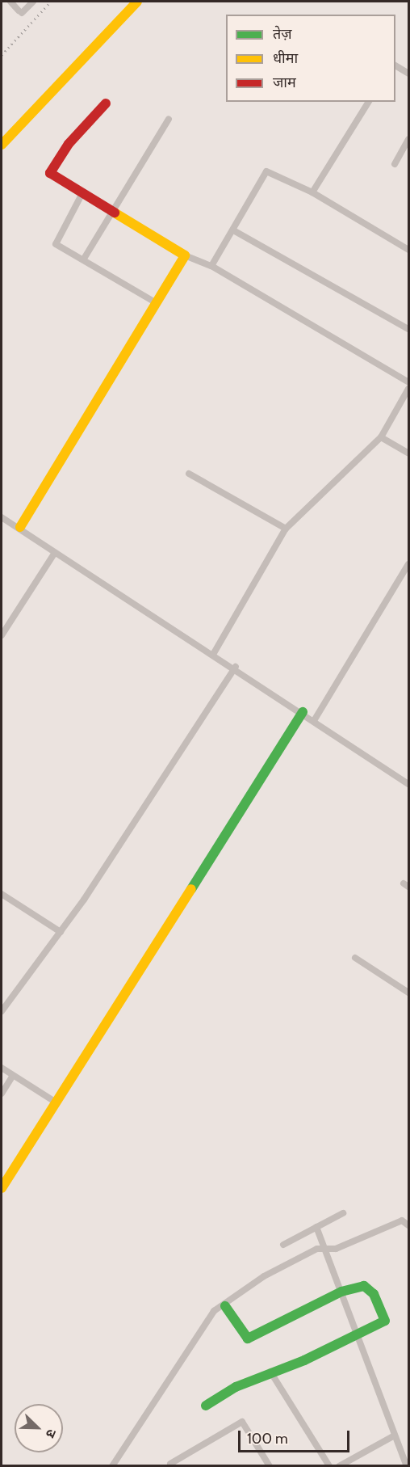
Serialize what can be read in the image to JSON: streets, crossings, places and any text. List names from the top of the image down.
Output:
{
  "legend": ["तेज़", "धीमा", "जाम"],
  "scale_bar": "100 m",
  "north": "bottom right"
}
